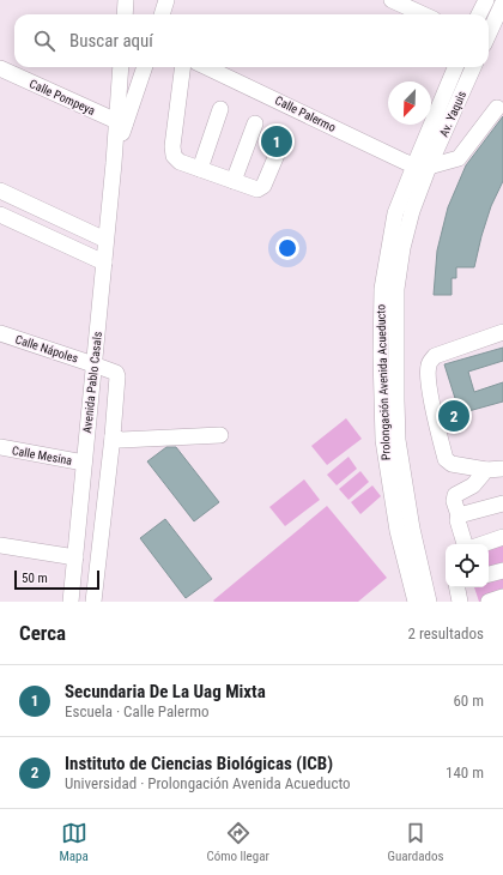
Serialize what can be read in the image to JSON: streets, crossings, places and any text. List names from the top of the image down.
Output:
{
  "streets": {
    "street": [
      "Calle Pompeya",
      "Calle Palermo",
      "Av. Yaquis",
      "Calle Nápoles",
      "Avenida Pablo Casals",
      "Prolongación Avenida Acueducto",
      "Calle Mesina"
    ]
  },
  "crossings": [
    ["Calle Pompeya", "Avenida Pablo Casals"],
    ["Calle Palermo", "Av. Yaquis"],
    ["Calle Palermo", "Prolongación Avenida Acueducto"],
    ["Av. Yaquis", "Prolongación Avenida Acueducto"],
    ["Calle Nápoles", "Avenida Pablo Casals"],
    ["Avenida Pablo Casals", "Calle Mesina"]
  ],
  "scale_bar": "50 m",
  "north": "bottom left",
  "page": {
    "search": "Buscar aquí",
    "pins": ["1", "2"],
    "scale": "50 m",
    "heading": ["Cerca", "2 resultados"],
    "list": [
      {
        "mark": "1",
        "name": "Secundaria De La Uag Mixta",
        "note": "Escuela · Calle Palermo",
        "value": "60 m"
      },
      {
        "mark": "2",
        "name": "Instituto de Ciencias Biológicas (ICB)",
        "note": "Universidad · Prolongación Avenida Acueducto",
        "value": "140 m"
      }
    ],
    "nav": ["Mapa", "Cómo llegar", "Guardados"]
  }
}
